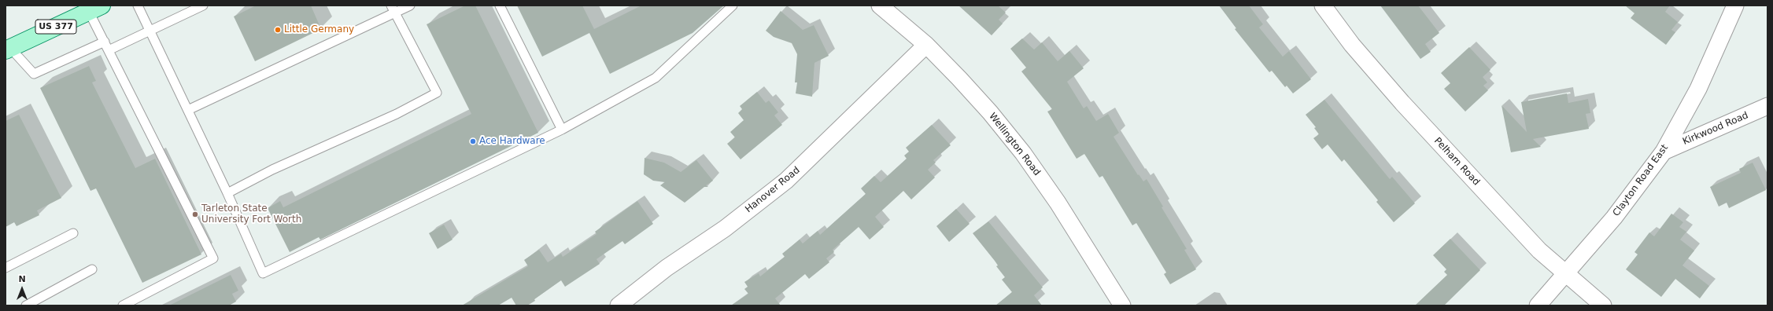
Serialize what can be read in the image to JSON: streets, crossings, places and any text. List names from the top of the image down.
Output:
{
  "streets": {
    "main road": ["US 377"],
    "street": [
      "Kirkwood Road",
      "Wellington Road",
      "Pelham Road",
      "Clayton Road East",
      "Hanover Road"
    ]
  },
  "crossings": [
    ["Kirkwood Road", "Clayton Road East"],
    ["Wellington Road", "Hanover Road"],
    ["Pelham Road", "Clayton Road East"]
  ],
  "places": ["Little Germany", "Ace Hardware", "Tarleton State University Fort Worth"],
  "north": "top"
}
